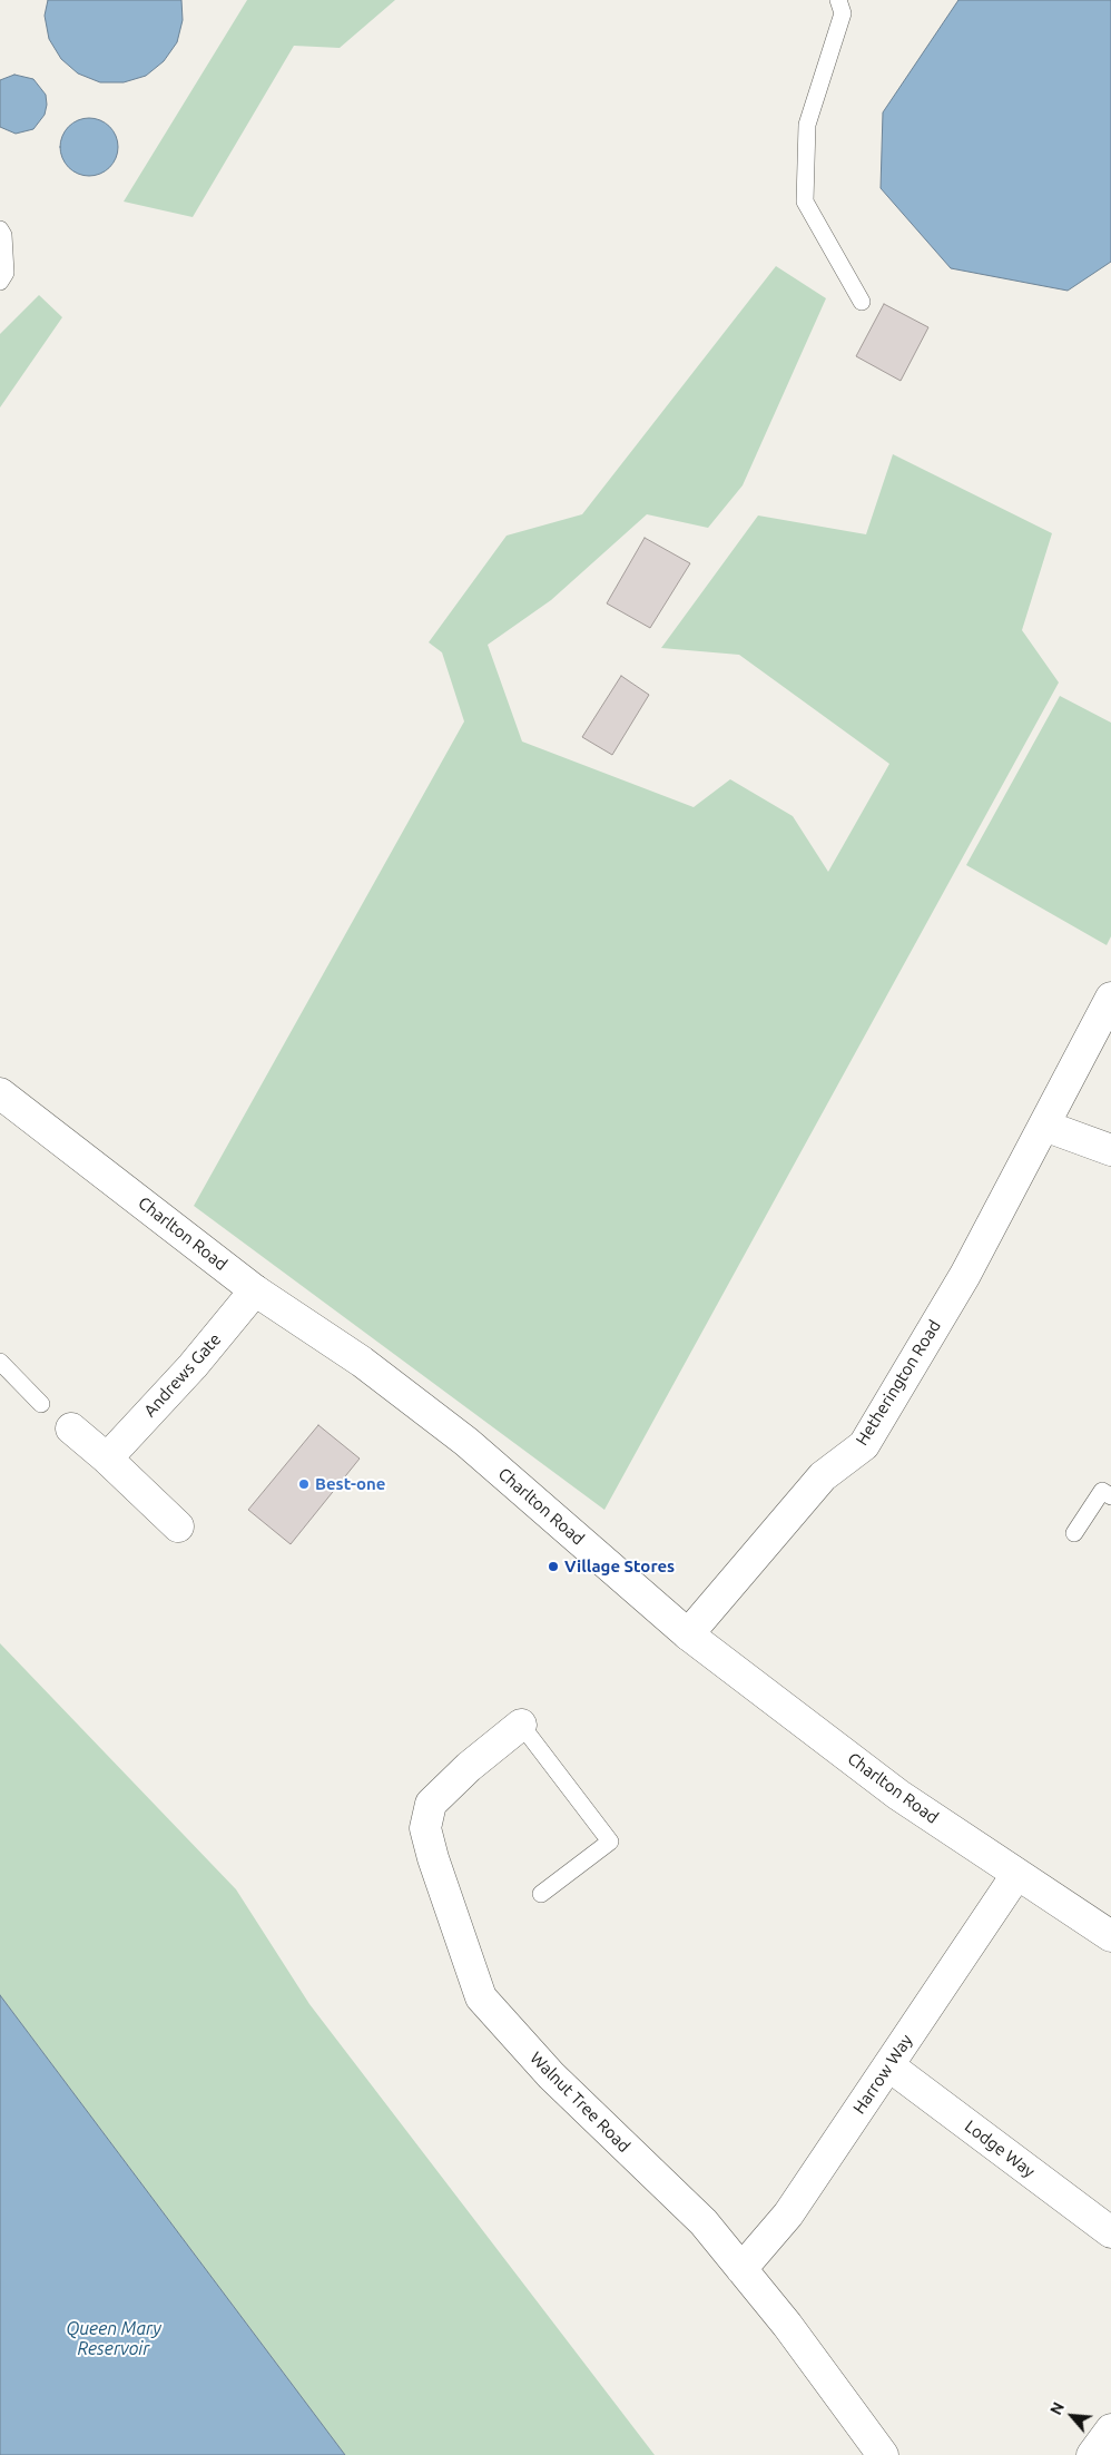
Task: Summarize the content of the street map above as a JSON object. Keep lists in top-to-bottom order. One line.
{"streets":{"street":["Charlton Road","Andrews Gate","Hetherington Road","Harrow Way","Walnut Tree Road","Lodge Way"]},"crossings":[["Charlton Road","Andrews Gate"],["Charlton Road","Hetherington Road"],["Charlton Road","Harrow Way"],["Harrow Way","Walnut Tree Road"],["Harrow Way","Lodge Way"]],"water":["Queen Mary Reservoir"],"places":["Best-one","Village Stores"],"north":"top left"}
